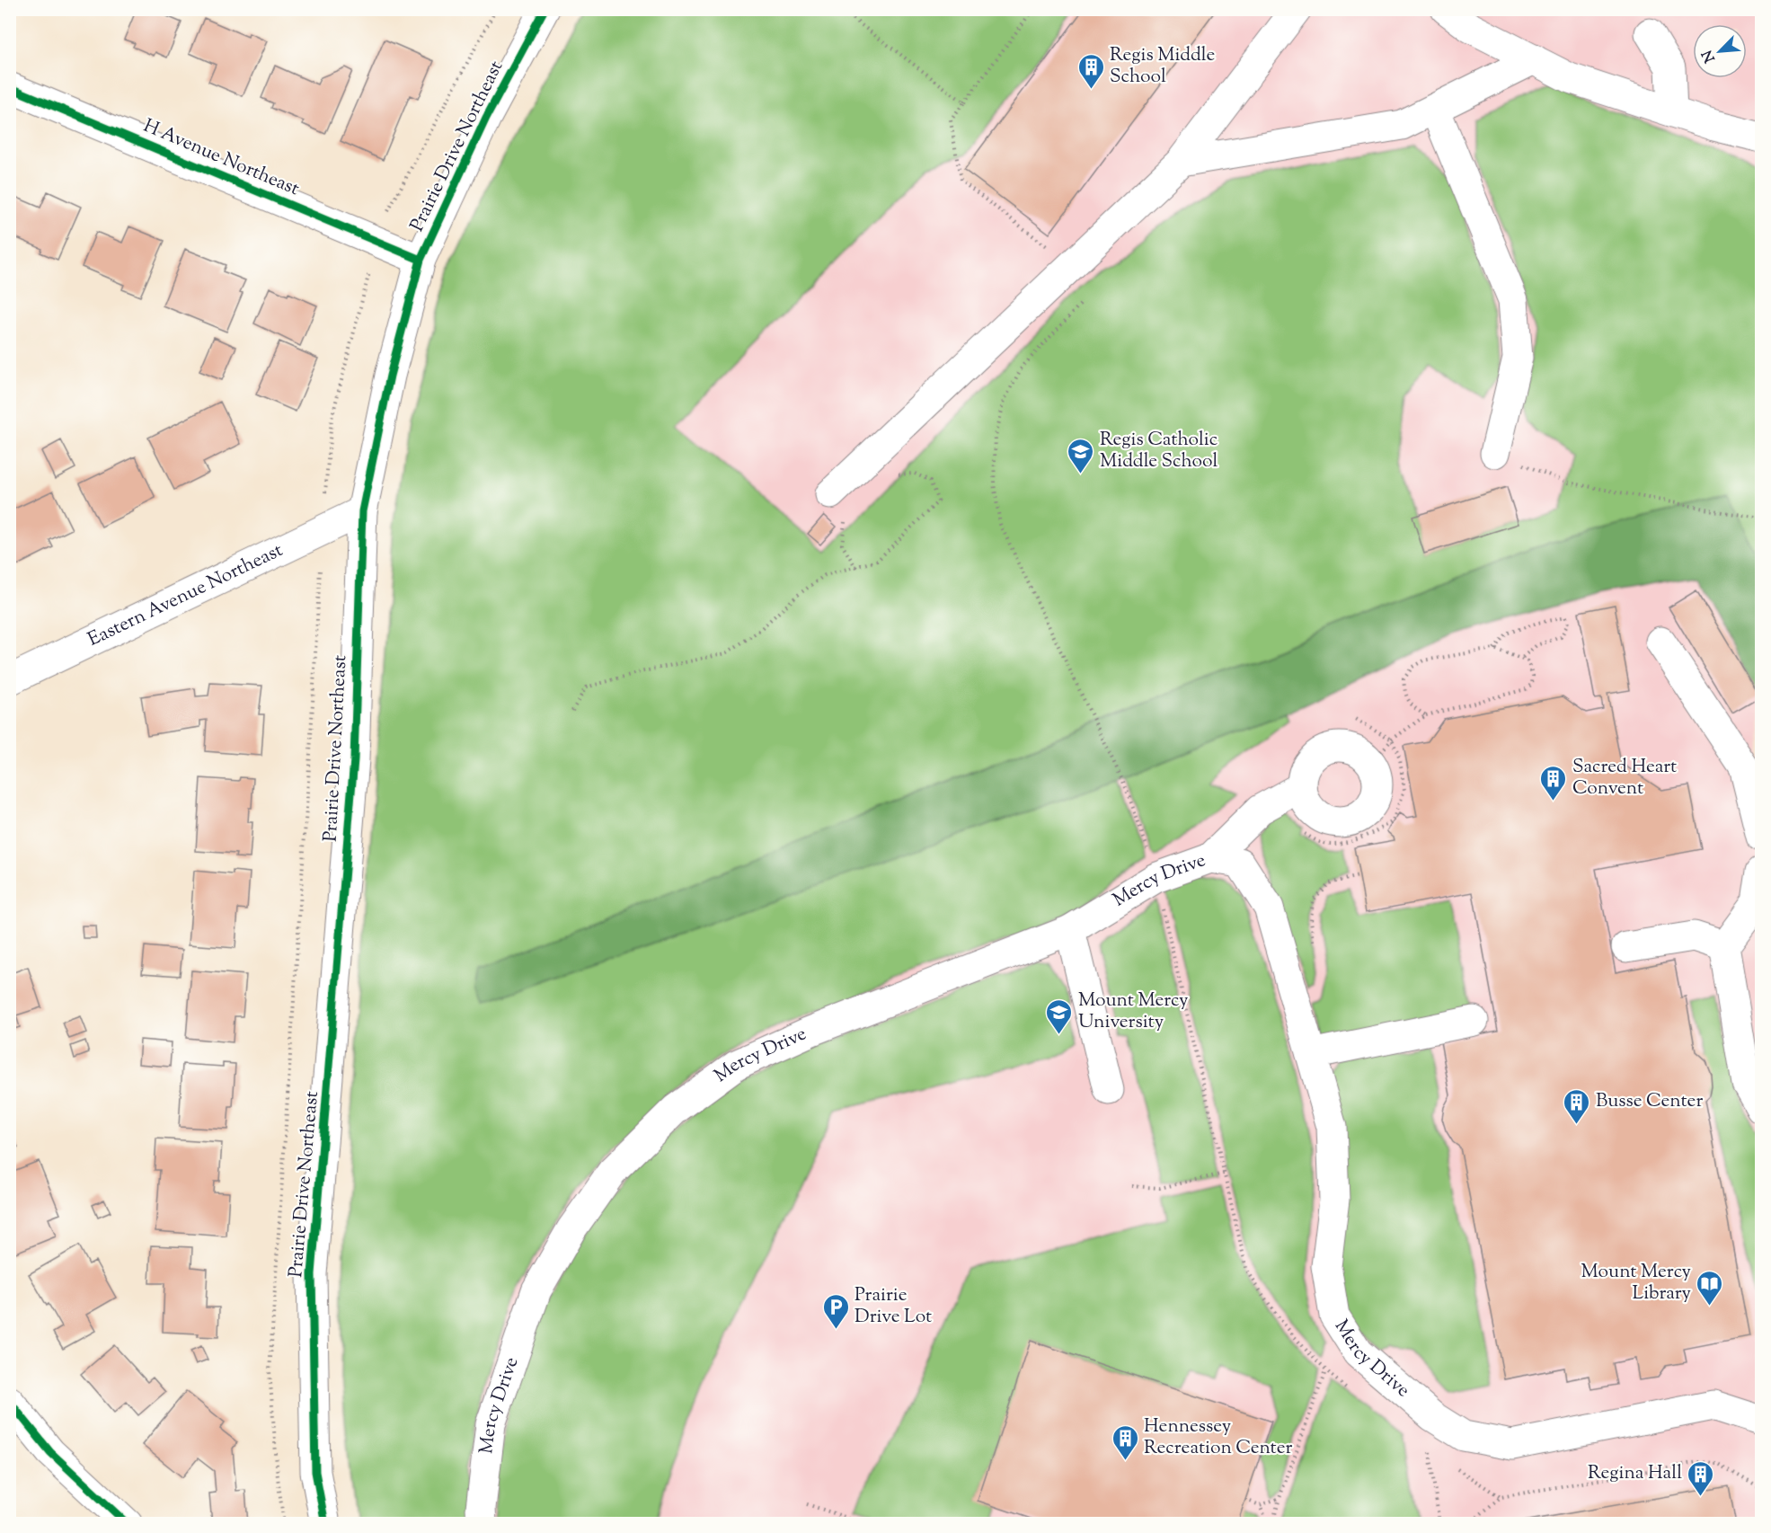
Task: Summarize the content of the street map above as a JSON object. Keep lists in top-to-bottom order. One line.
{"streets":{"street":["Prairie Drive Northeast","H Avenue Northeast","Eastern Avenue Northeast","Mercy Drive"]},"crossings":[["Prairie Drive Northeast","H Avenue Northeast"],["Prairie Drive Northeast","Eastern Avenue Northeast"]],"places":{"building":["Regis Middle School","Sacred Heart Convent","Busse Center","Hennessey Recreation Center","Regina Hall"],"school or university":["Regis Catholic Middle School","Mount Mercy University"],"library":["Mount Mercy Library"],"parking":["Prairie Drive Lot"]},"north":"bottom left"}
